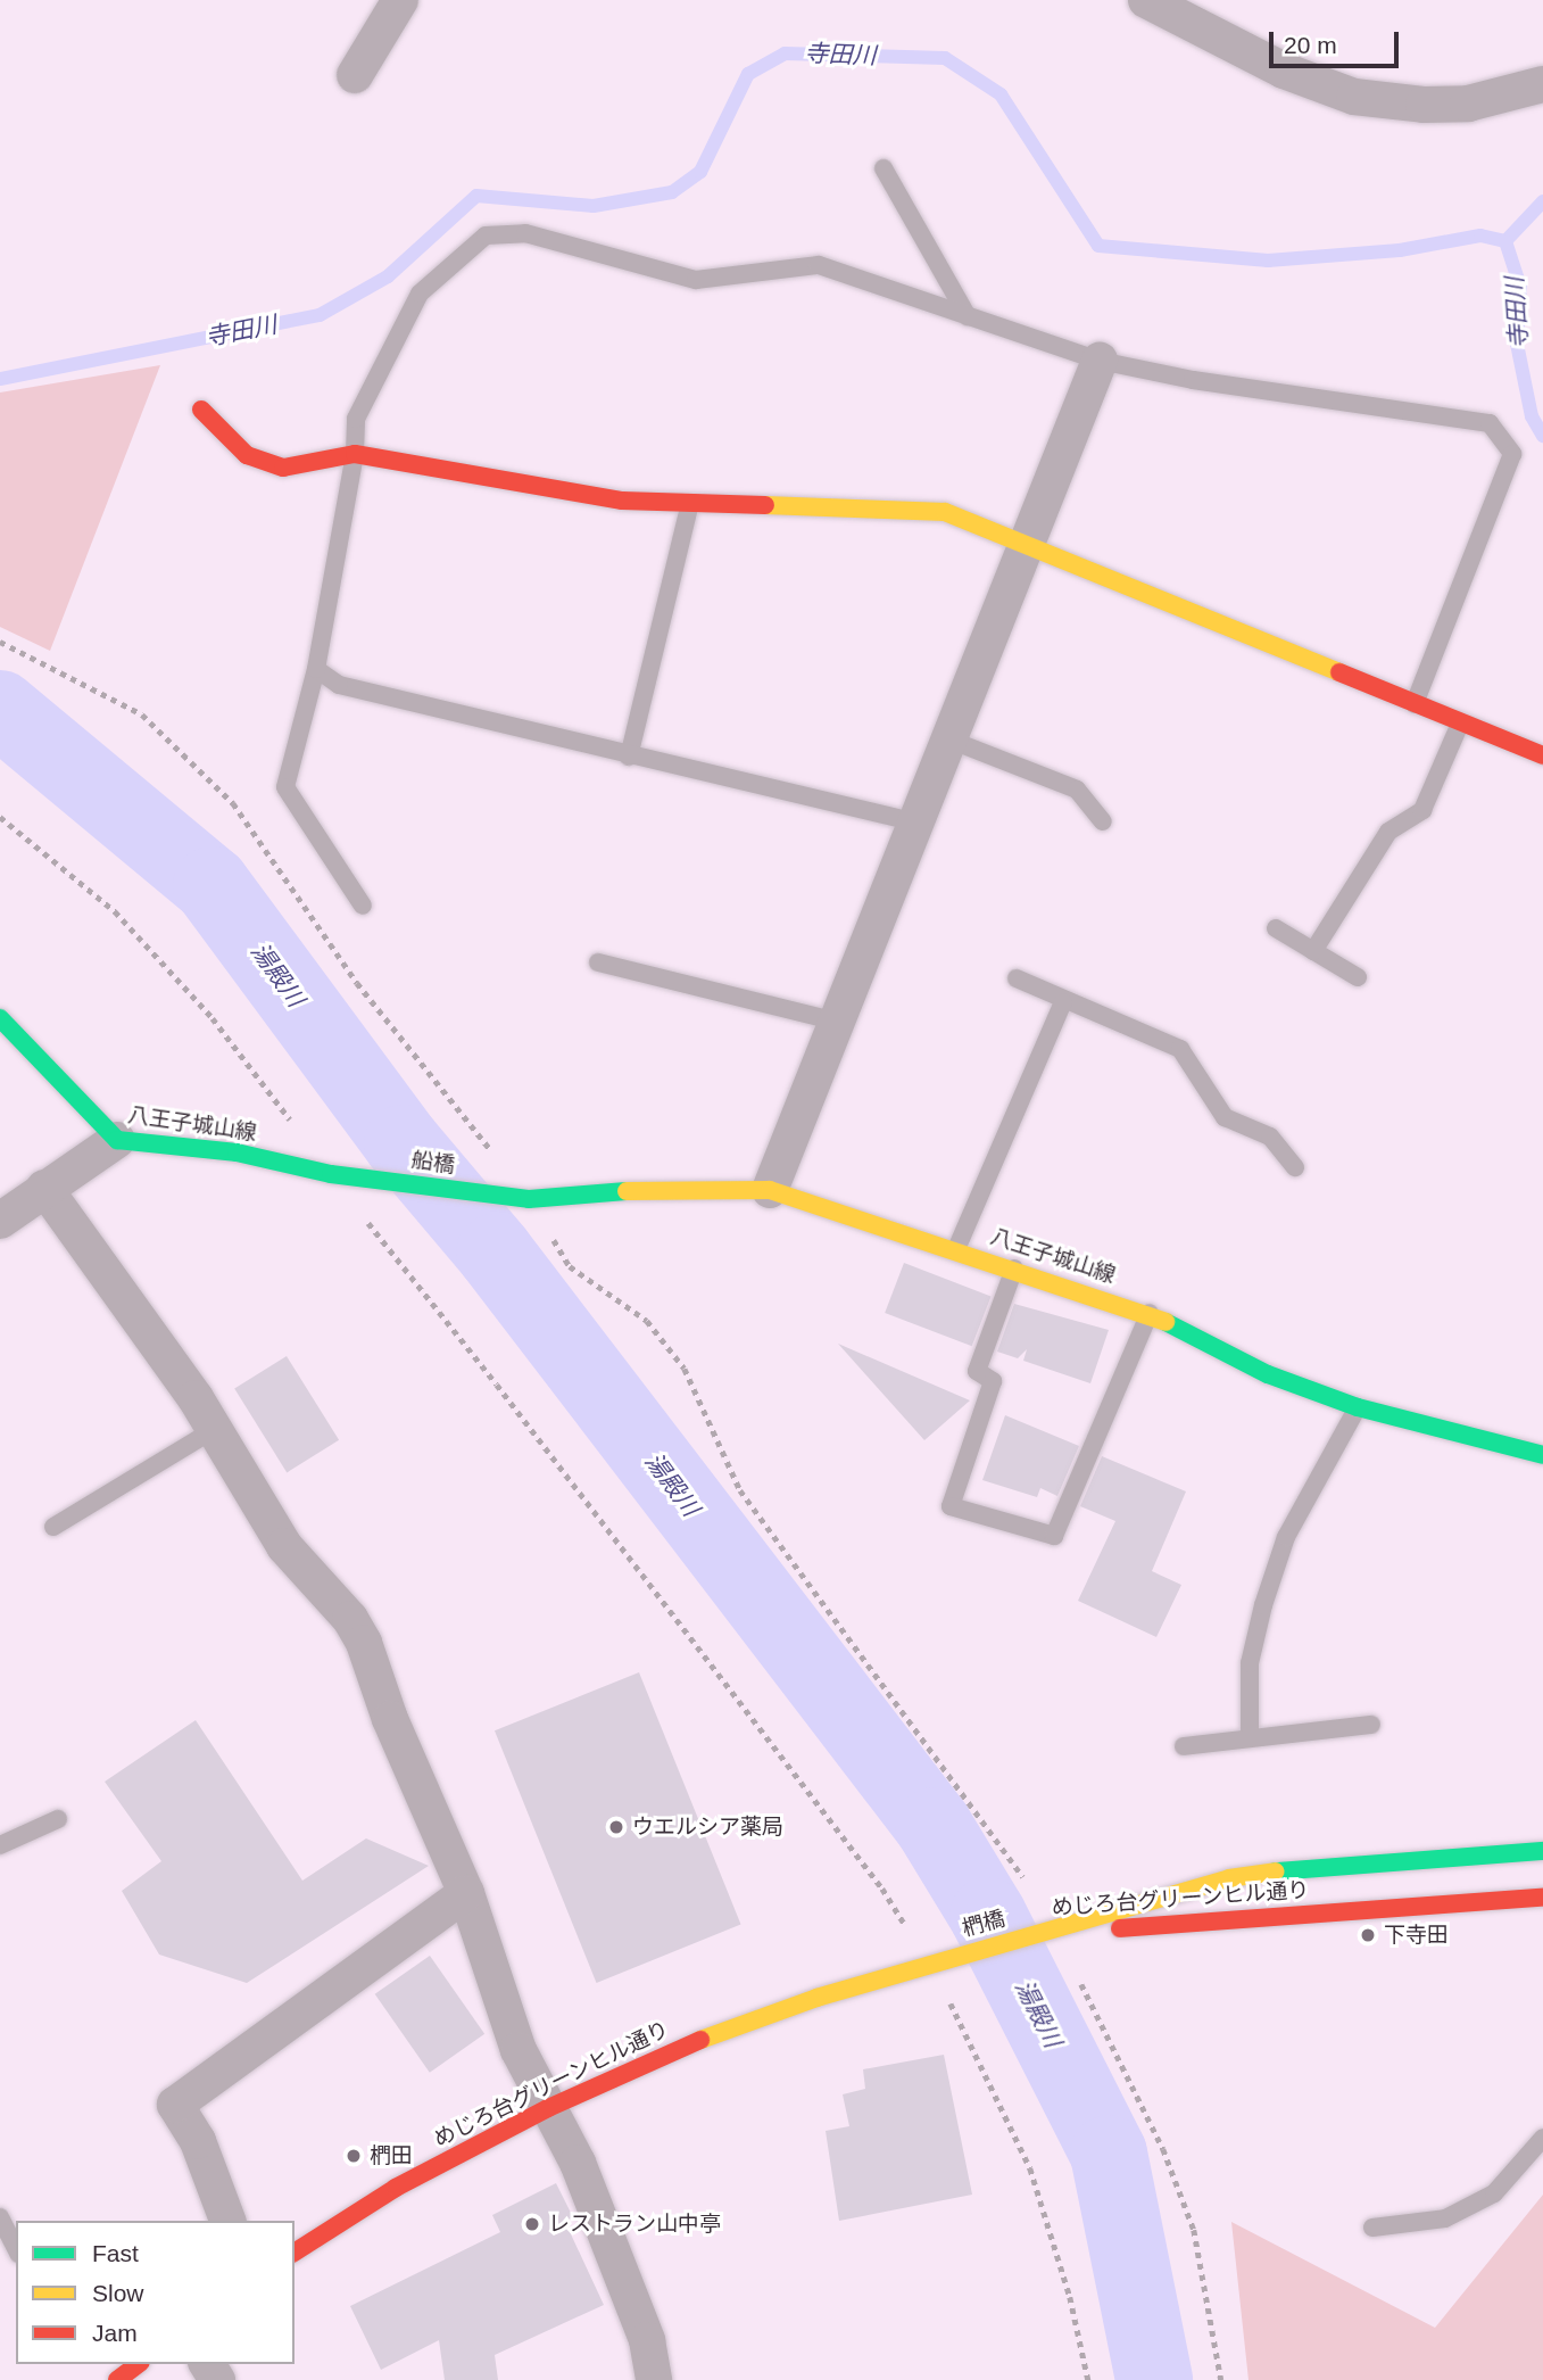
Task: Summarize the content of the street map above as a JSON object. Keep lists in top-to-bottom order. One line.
{"streets":{"street":["八王子城山線","船橋","めじろ台グリーンヒル通り","椚橋"]},"crossings":[["八王子城山線","船橋"],["めじろ台グリーンヒル通り","椚橋"]],"water":["寺田川","湯殿川"],"places":["ウエルシア薬局","下寺田","椚田","レストラン山中亭"],"legend":["Fast","Slow","Jam"],"scale_bar":"20 m"}
